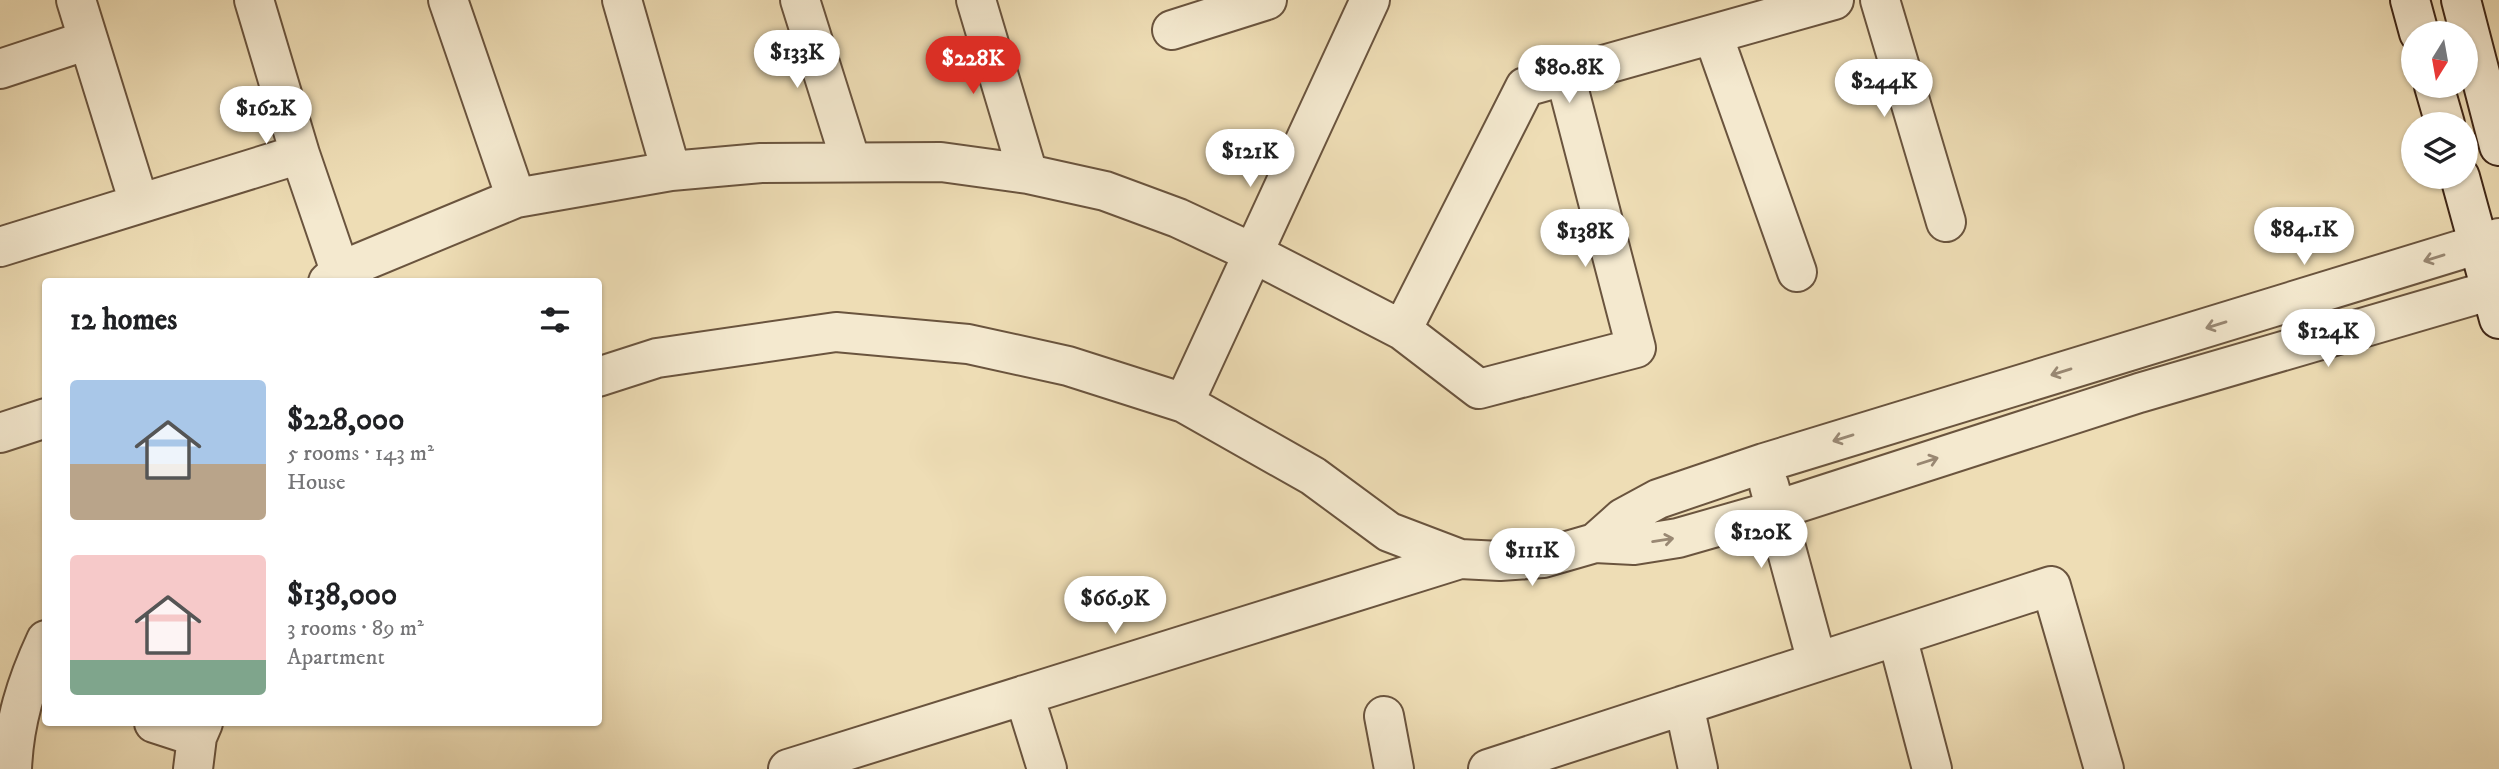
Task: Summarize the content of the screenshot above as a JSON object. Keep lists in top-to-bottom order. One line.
{"north":"bottom","page":{"price":["$133K","$228K","$80.8K","$244K","$162K","$121K","$84.1K","$138K","$124K","$120K","$111K","$66.9K"],"heading":"12 homes","list":[{"name":"$228,000","note":"5 rooms · 143 m² · House"},{"name":"$138,000","note":"3 rooms · 89 m² · Apartment"}]}}
